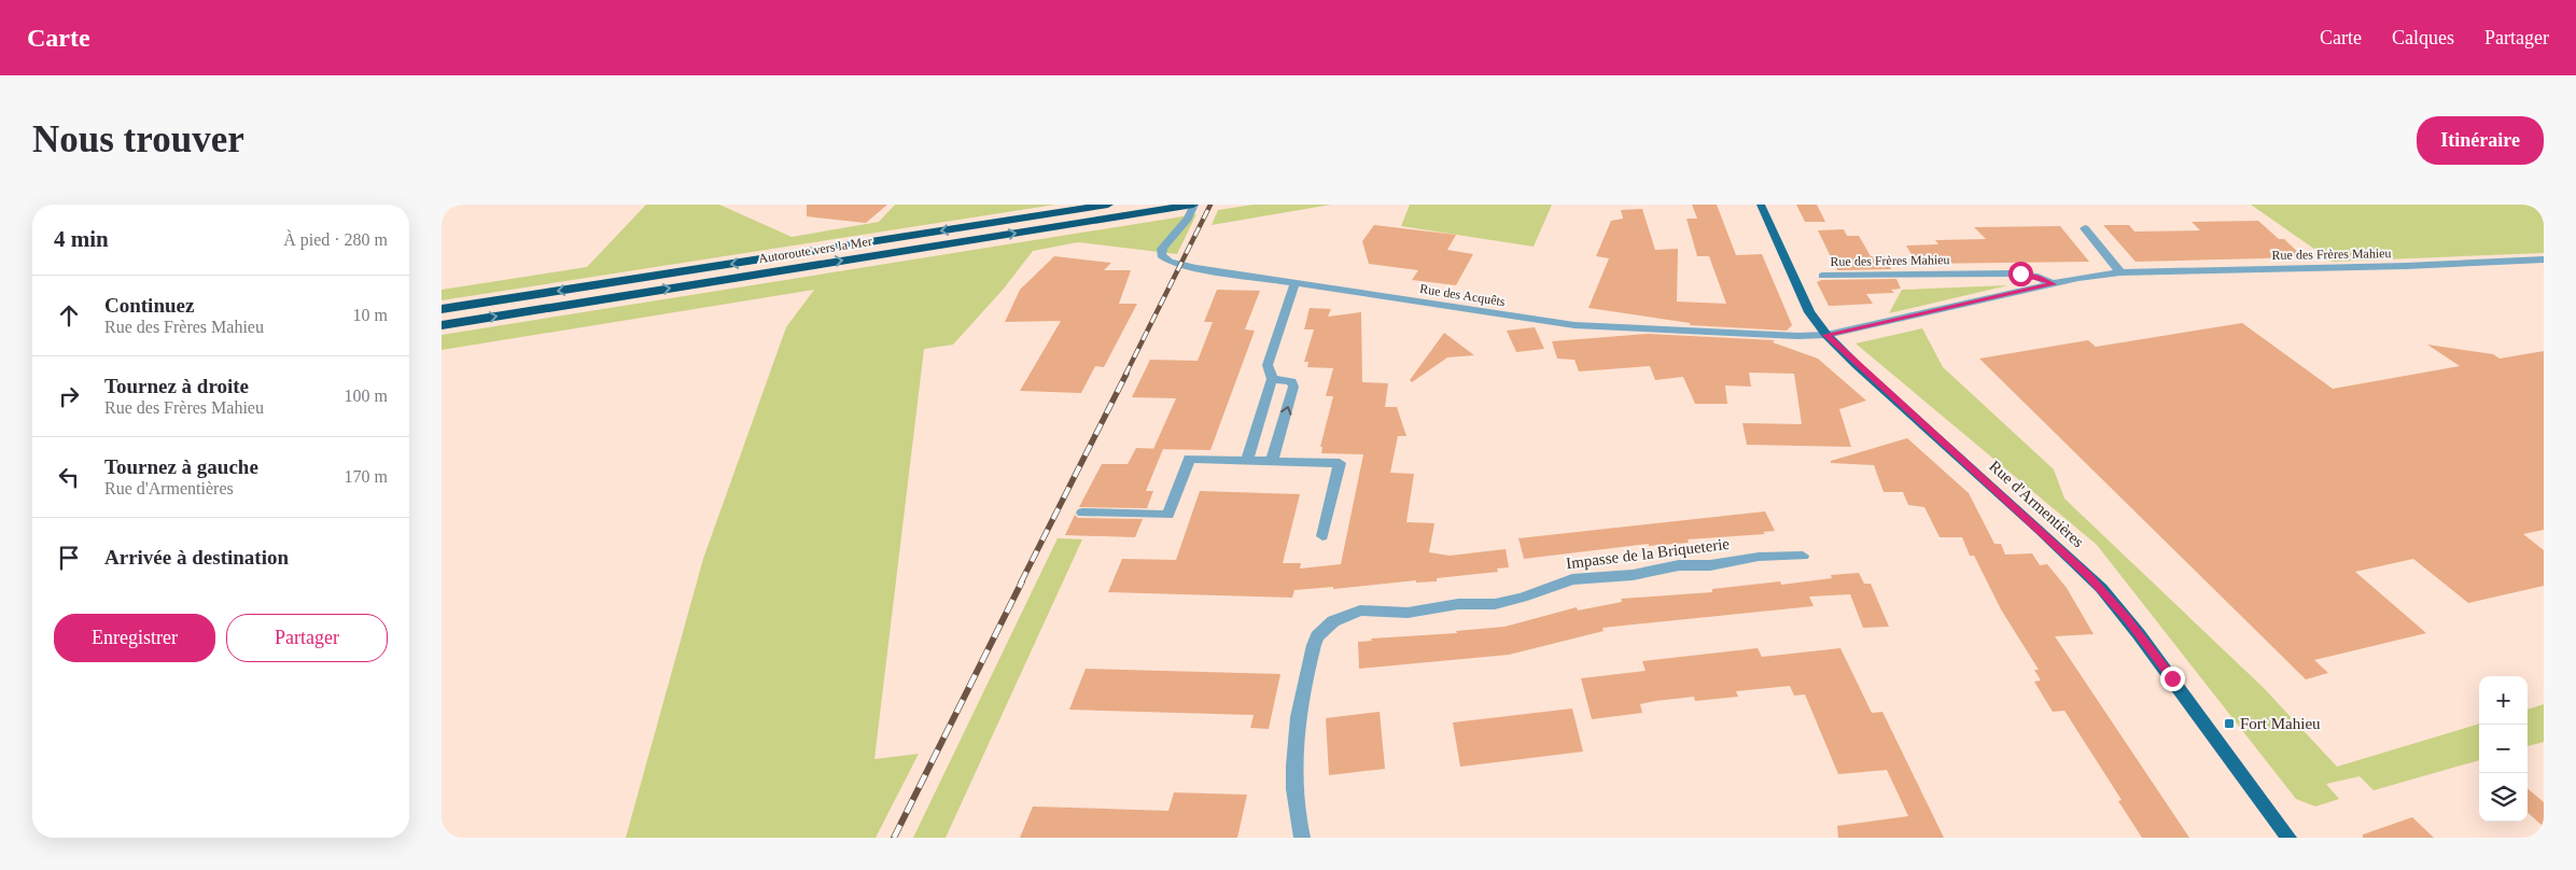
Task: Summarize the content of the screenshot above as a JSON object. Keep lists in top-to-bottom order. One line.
{"streets":{"highway":["Autoroute vers la Mer"],"main road":["Rue d'Armentières"],"street":["Rue des Frères Mahieu","Rue des Acquêts","Impasse de la Briqueterie"]},"crossings":[["Autoroute vers la Mer","Rue des Acquêts"],["Rue des Frères Mahieu","Rue des Acquêts"],["Rue des Frères Mahieu","Rue d'Armentières"],["Rue des Acquêts","Rue d'Armentières"]],"places":{"transit":["Fort Mahieu"]},"page":{"header":"Carte","nav":["Carte","Calques","Partager"],"buttons":["Itinéraire",["Enregistrer","Partager"]],"title":"Nous trouver","heading":["4 min","À pied · 280 m"],"list":[["Continuez","Rue des Frères Mahieu","10 m"],["Tournez à droite","Rue des Frères Mahieu","100 m"],["Tournez à gauche","Rue d'Armentières","170 m"],"Arrivée à destination"],"map_buttons":["+","−"]}}
